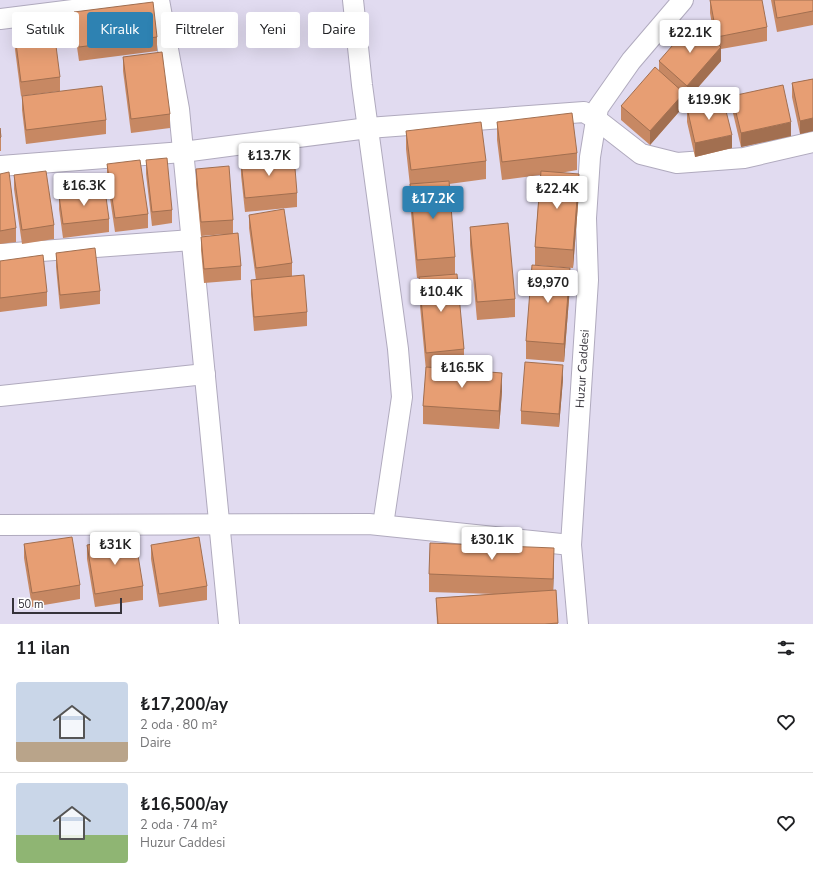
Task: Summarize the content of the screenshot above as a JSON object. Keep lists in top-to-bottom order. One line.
{"streets":{"street":["Huzur Caddesi"]},"scale_bar":"50 m","page":{"chip":["Satılık","Kiralık","Filtreler","Yeni","Daire"],"price":["₺22.1K","₺19.9K","₺13.7K","₺16.3K","₺22.4K","₺17.2K","₺9,970","₺10.4K","₺16.5K","₺30.1K","₺31K"],"scale":"50 m","heading":"11 ilan","list":[{"name":"₺17,200/ay","note":"2 oda · 80 m² · Daire"},{"name":"₺16,500/ay","note":"2 oda · 74 m² · Huzur Caddesi"}]}}
